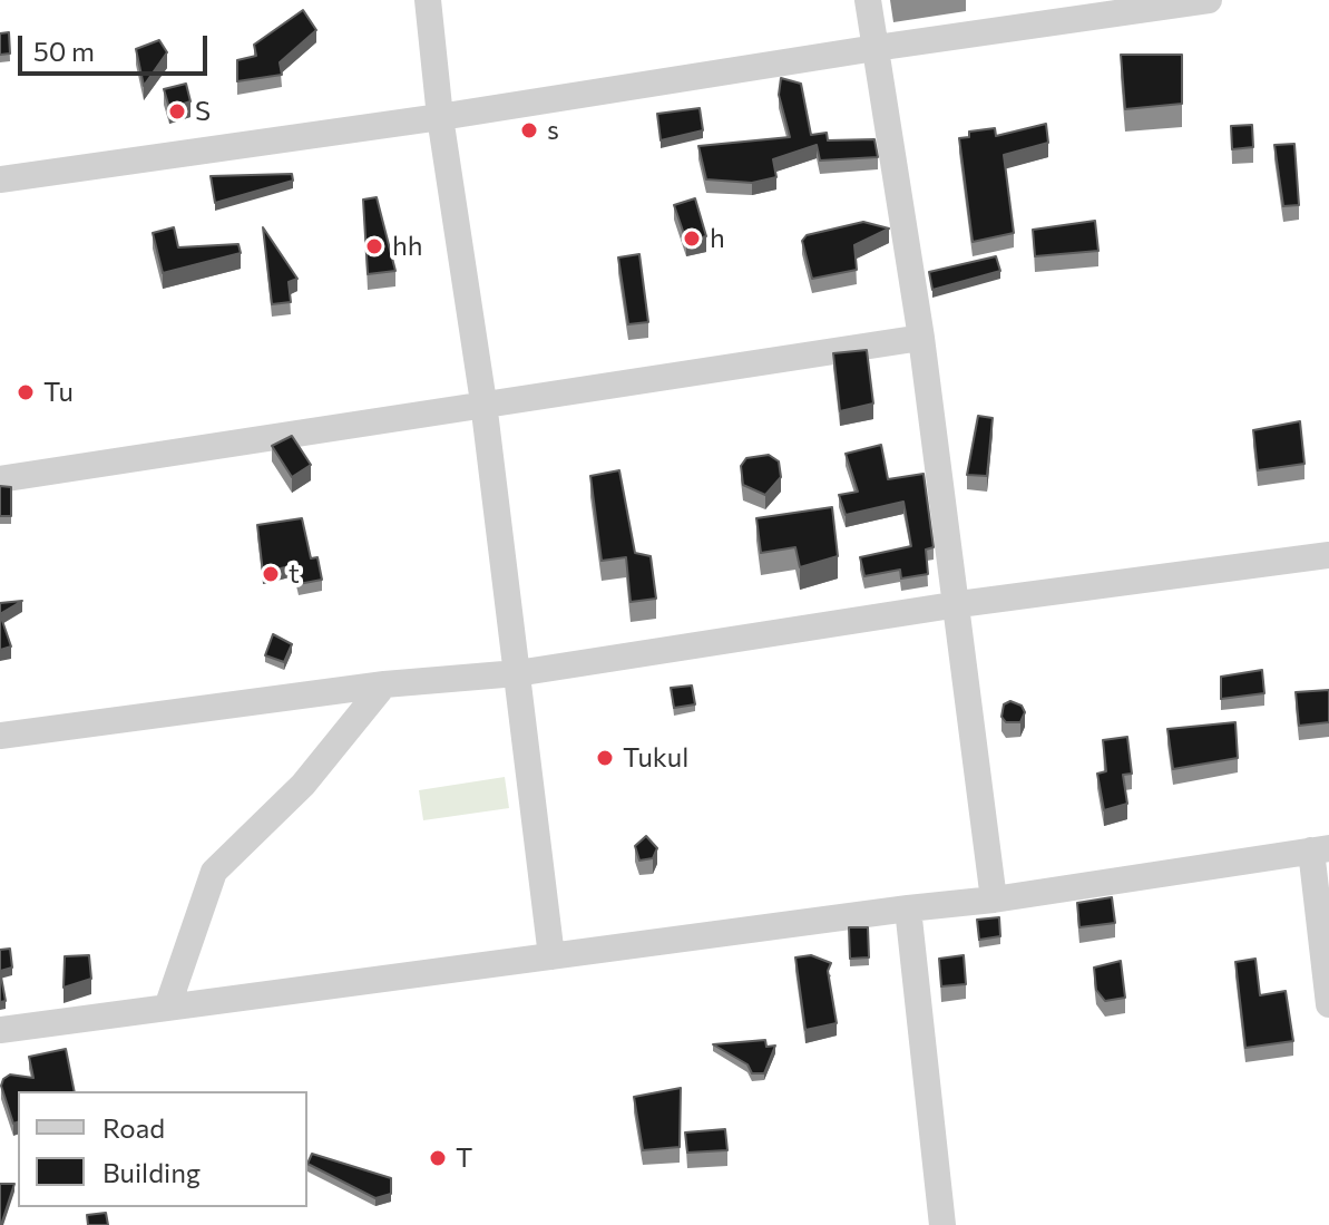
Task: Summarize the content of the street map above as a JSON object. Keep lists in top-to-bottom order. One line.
{"places":["S","s","h","hh","Tu","t","Tukul","T"],"legend":["Road","Building"],"scale_bar":"50 m"}
